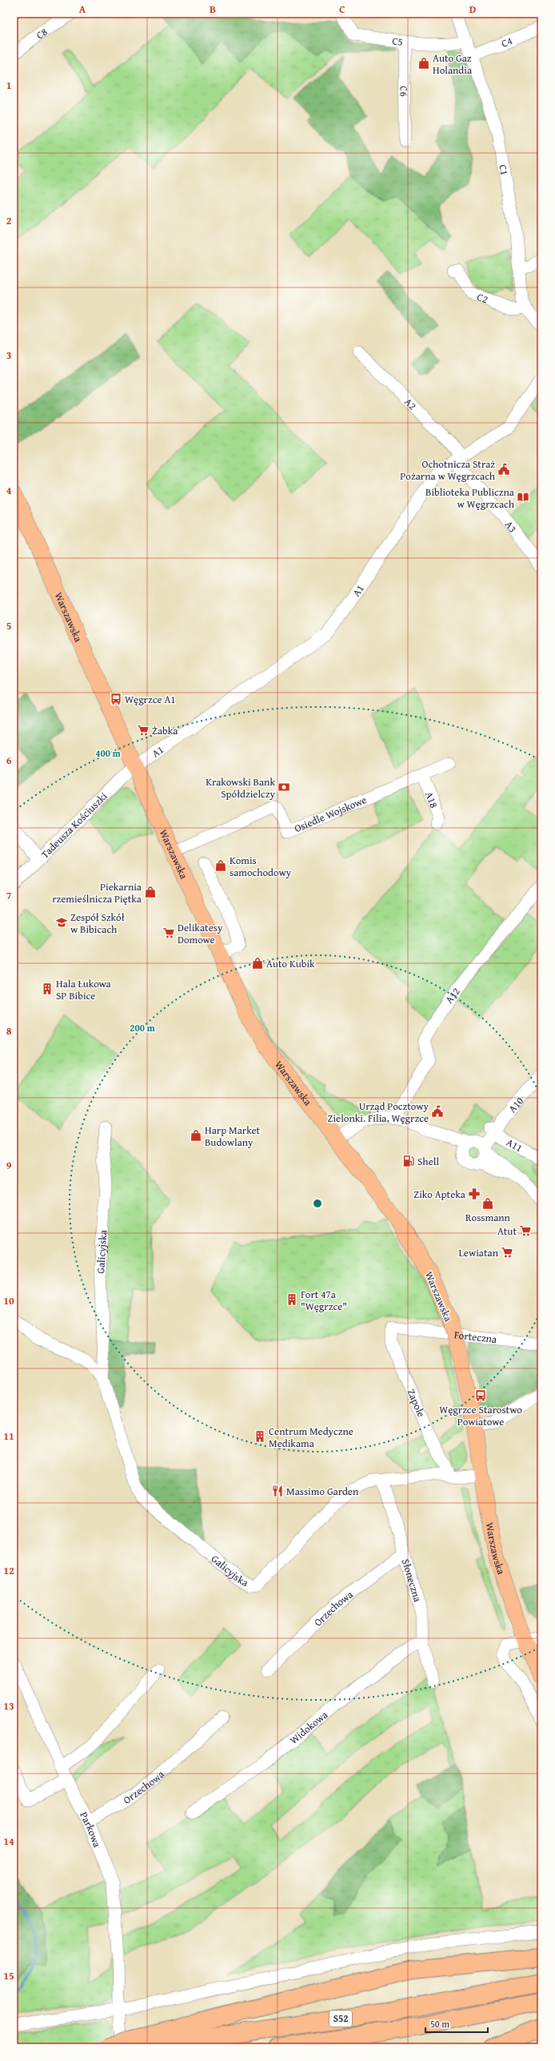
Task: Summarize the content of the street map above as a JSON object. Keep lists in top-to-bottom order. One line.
{"streets":{"highway":["S52"],"main road":["Warszawska"],"street":["C8","C5","C4","C6","C1","C2","A2","A3","A1","A18","Osiedle Wojskowe","Tadeusza Kościuszki","A12","A10","A11","Galicyjska","Forteczna","Zapole","Słoneczna","Orzechowa","Widokowa","Parkowa"]},"crossings":[["C5","C6"],["C5","C1"],["C4","C1"],["C1","C2"],["A2","A3"],["A2","A1"],["A3","A1"],["A1","Warszawska"],["A1","Tadeusza Kościuszki"],["Warszawska","Osiedle Wojskowe"],["Warszawska","Tadeusza Kościuszki"],["Warszawska","Galicyjska"],["A18","Osiedle Wojskowe"],["A10","A11"],["Galicyjska","Zapole"],["Galicyjska","Słoneczna"],["Forteczna","Zapole"],["Słoneczna","Orzechowa"],["Słoneczna","Widokowa"],["Orzechowa","Parkowa"],["Parkowa","S52"]],"places":{"shop":["Auto Gaz Holandia","Komis samochodowy","Piekarnia rzemieślnicza Piętka","Auto Kubik","Harp Market Budowlany","Rossmann"],"public building":["Ochotnicza Straż Pożarna w Węgrzcach","Urząd Pocztowy Zielonki. Filia, Węgrzce"],"library":["Biblioteka Publiczna w Węgrzcach"],"bus stop":["Węgrzce A1","Węgrzce Starostwo Powiatowe"],"supermarket":["Żabka","Delikatesy Domowe","Atut","Lewiatan"],"bank":["Krakowski Bank Spółdzielczy"],"school or university":["Zespół Szkół w Bibicach"],"building":["Hala Łukowa SP Bibice","Fort 47a \"Węgrzce\"","Centrum Medyczne Medikama"],"fuel station":["Shell"],"pharmacy":["Ziko Apteka"],"restaurant":["Massimo Garden"]},"scale_bar":"50 m","grid":{"columns":["A","B","C","D"],"rows":["1","2","3","4","5","6","7","8","9","10","11","12","13","14","15"]},"rings":["400 m","200 m"]}
